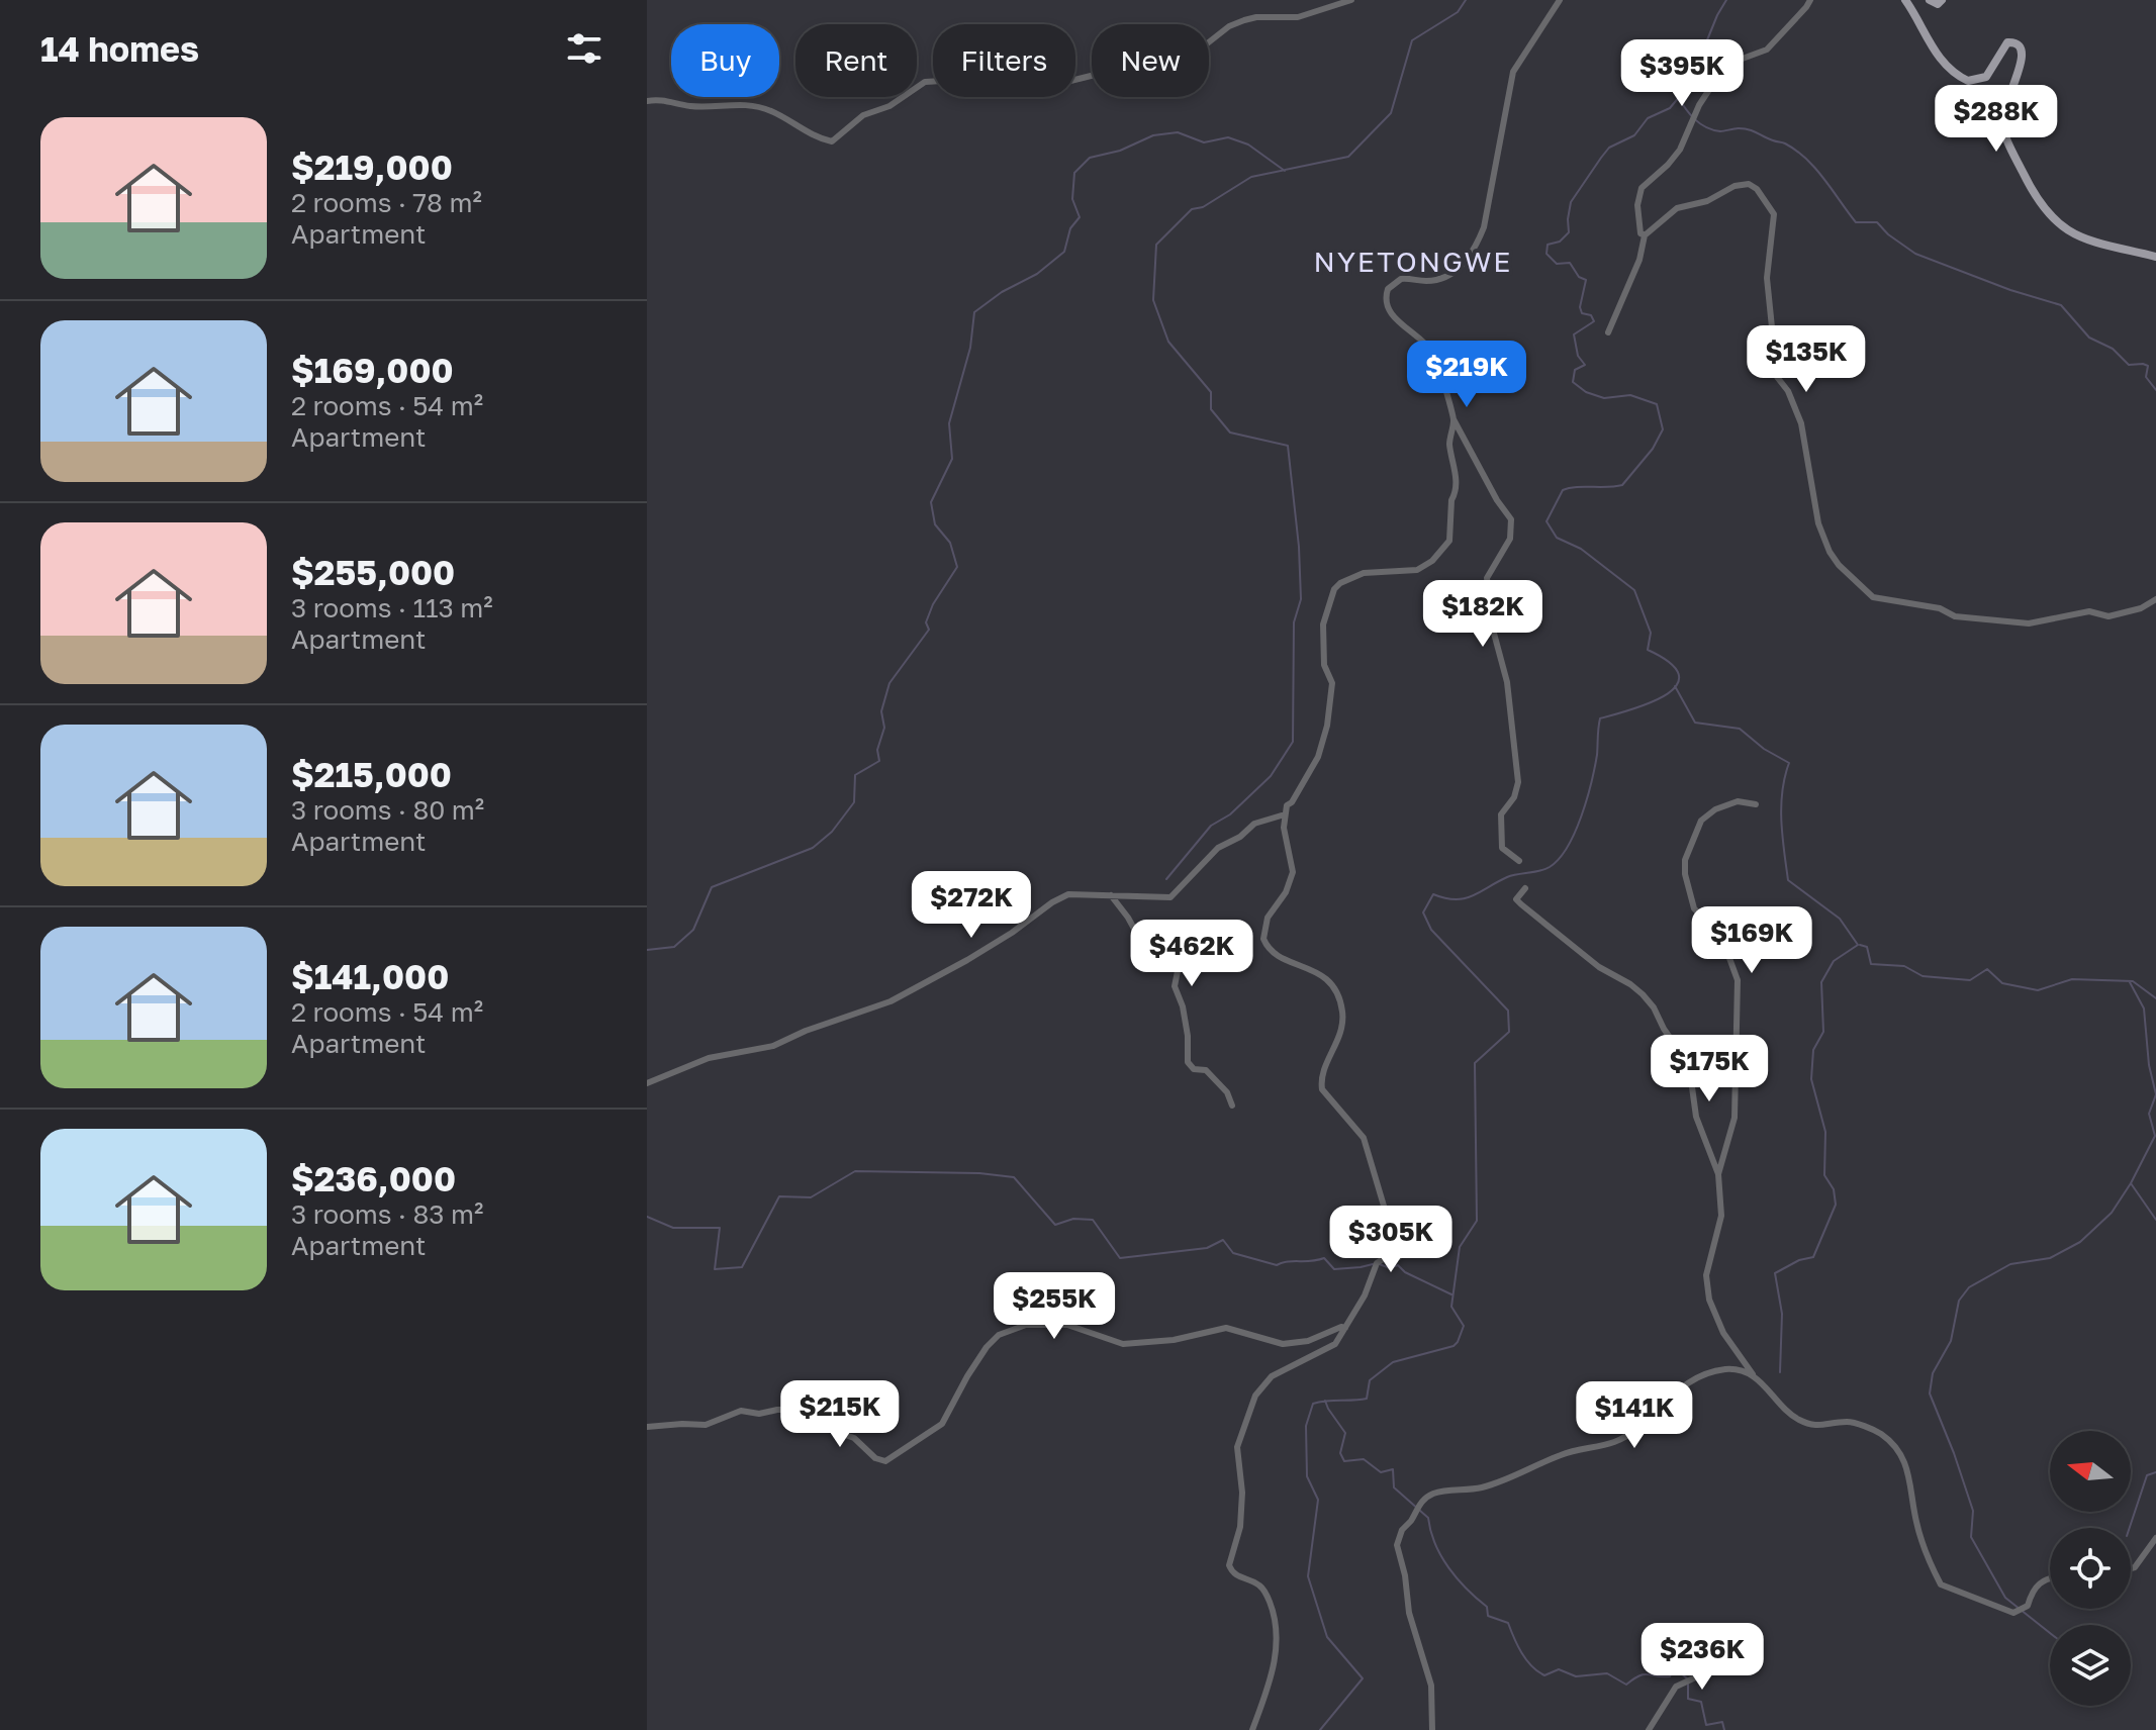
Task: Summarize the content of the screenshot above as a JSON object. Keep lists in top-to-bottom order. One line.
{"districts":["NYETONGWE"],"north":"left","page":{"heading":"14 homes","chip":["Buy","Rent","Filters","New"],"price":["$395K","$288K","$135K","$219K","$182K","$272K","$169K","$462K","$175K","$305K","$255K","$215K","$141K","$236K"],"list":[{"name":"$219,000","note":"2 rooms · 78 m² · Apartment"},{"name":"$169,000","note":"2 rooms · 54 m² · Apartment"},{"name":"$255,000","note":"3 rooms · 113 m² · Apartment"},{"name":"$215,000","note":"3 rooms · 80 m² · Apartment"},{"name":"$141,000","note":"2 rooms · 54 m² · Apartment"},{"name":"$236,000","note":"3 rooms · 83 m² · Apartment"}]}}
